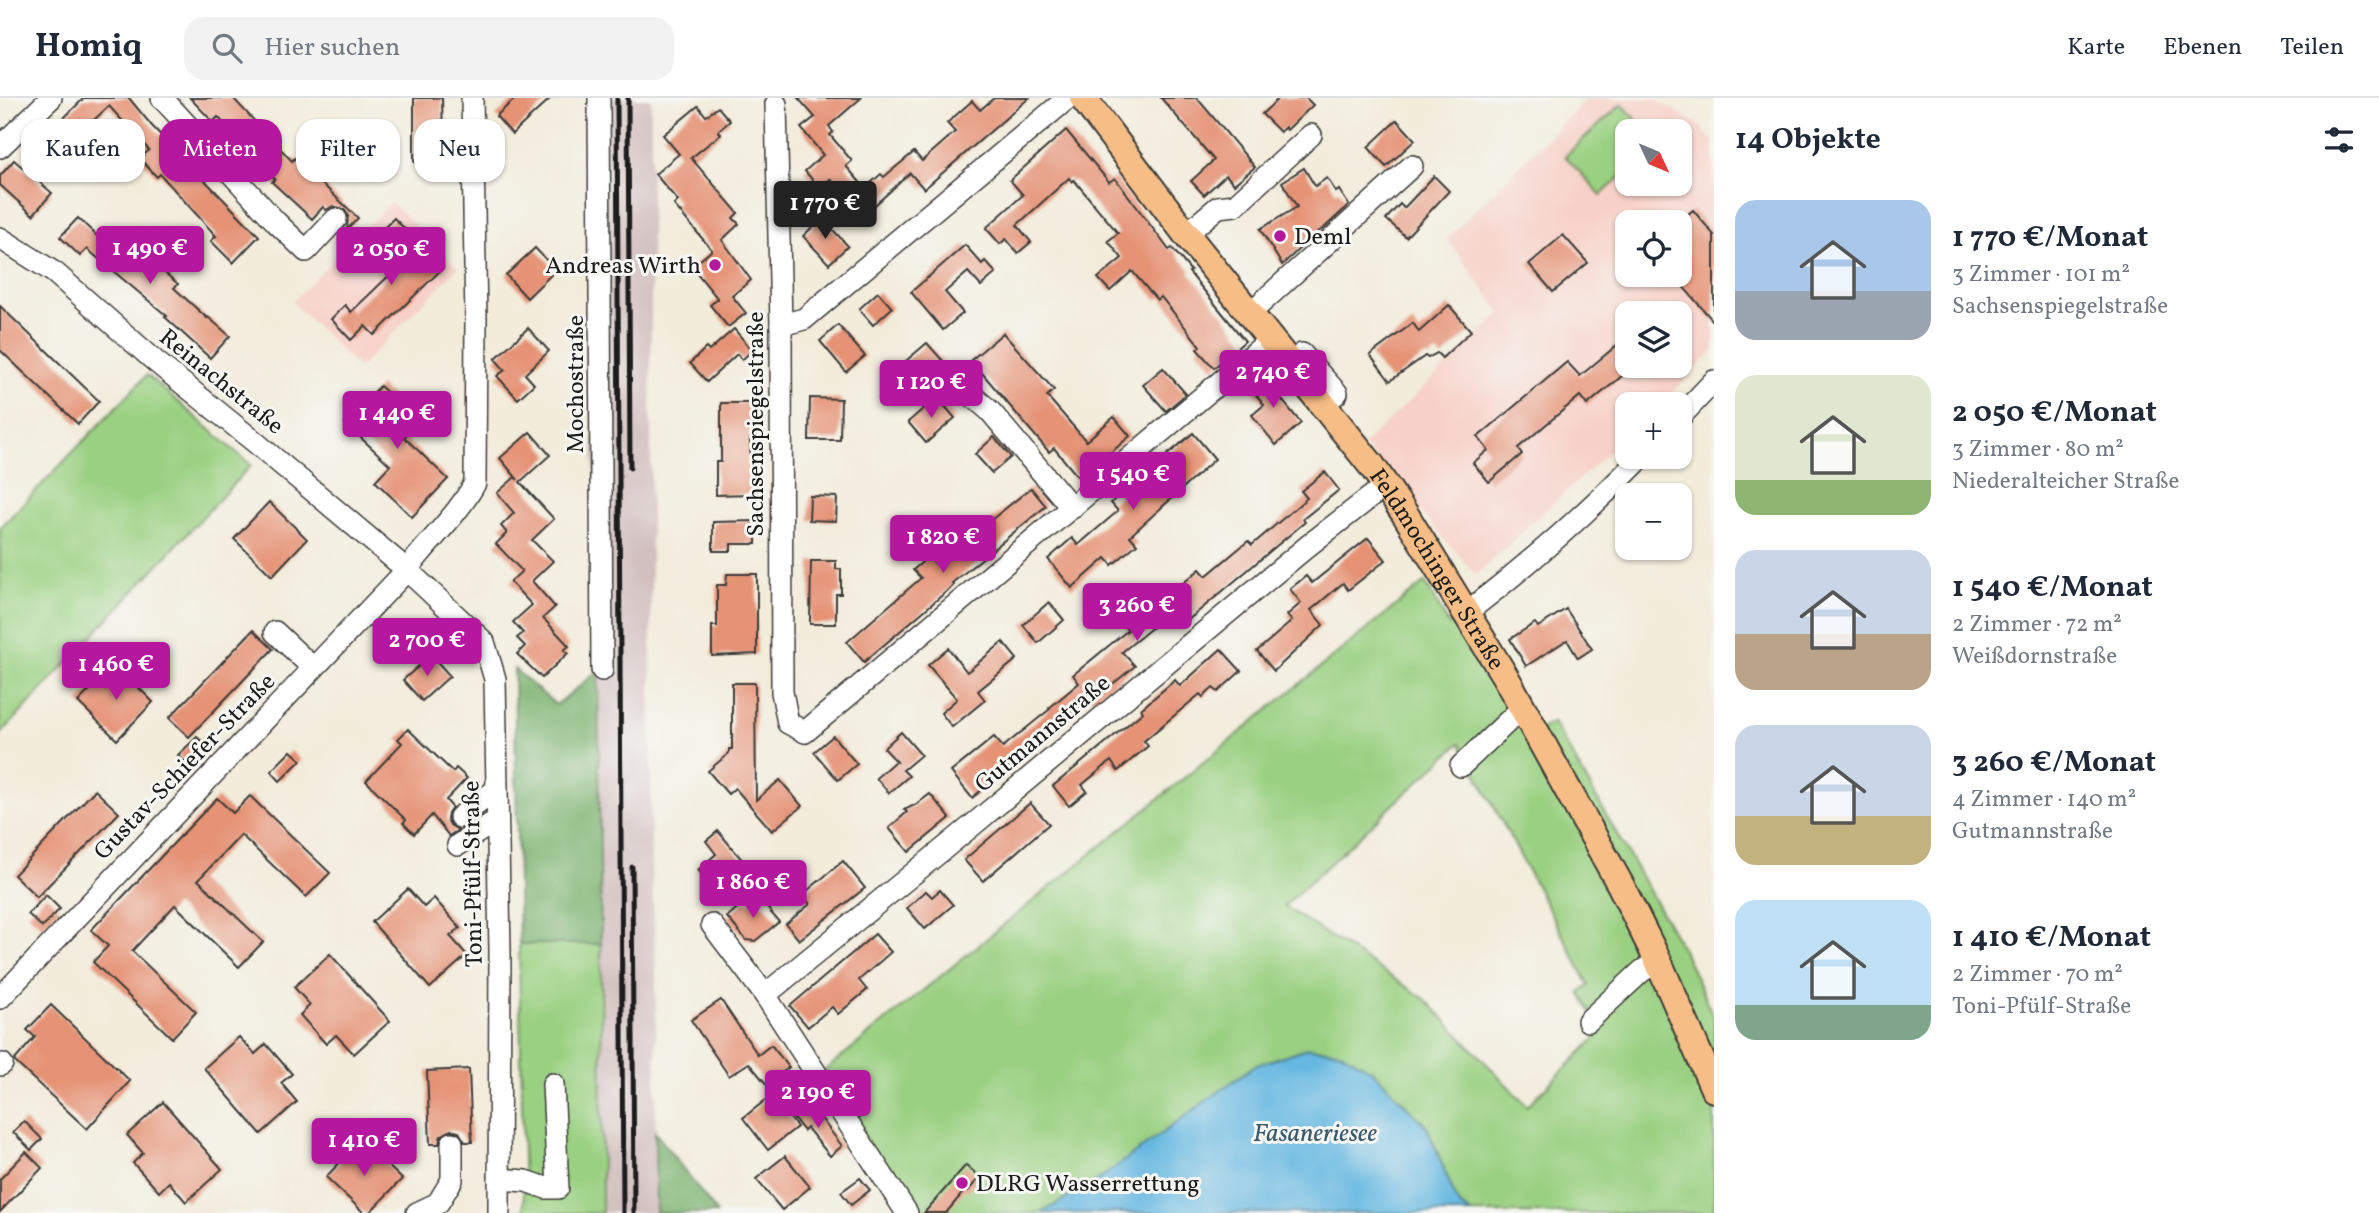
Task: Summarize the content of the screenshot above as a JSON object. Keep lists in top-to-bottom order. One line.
{"streets":{"main road":["Feldmochinger Straße"],"street":["Reinachstraße","Mochostraße","Sachsenspiegelstraße","Gutmannstraße","Gustav-Schiefer-Straße","Toni-Pfülf-Straße"]},"crossings":[["Reinachstraße","Gustav-Schiefer-Straße"],["Reinachstraße","Toni-Pfülf-Straße"],["Feldmochinger Straße","Gutmannstraße"],["Gustav-Schiefer-Straße","Toni-Pfülf-Straße"]],"water":["Fasaneriesee"],"places":["Deml","Andreas Wirth","DLRG Wasserrettung"],"north":"bottom right","page":{"header":"Homiq","search":"Hier suchen","nav":["Karte","Ebenen","Teilen"],"heading":"14 Objekte","map_buttons":["+","−"],"chip":["Kaufen","Mieten","Filter","Neu"],"price":["1 770 €","1 490 €","2 050 €","2 740 €","1 120 €","1 440 €","1 540 €","1 820 €","3 260 €","2 700 €","1 460 €","1 860 €","2 190 €","1 410 €"],"list":[{"name":"1 770 €/Monat","note":"3 Zimmer · 101 m² · Sachsenspiegelstraße"},{"name":"2 050 €/Monat","note":"3 Zimmer · 80 m² · Niederalteicher Straße"},{"name":"1 540 €/Monat","note":"2 Zimmer · 72 m² · Weißdornstraße"},{"name":"3 260 €/Monat","note":"4 Zimmer · 140 m² · Gutmannstraße"},{"name":"1 410 €/Monat","note":"2 Zimmer · 70 m² · Toni-Pfülf-Straße"}]}}
